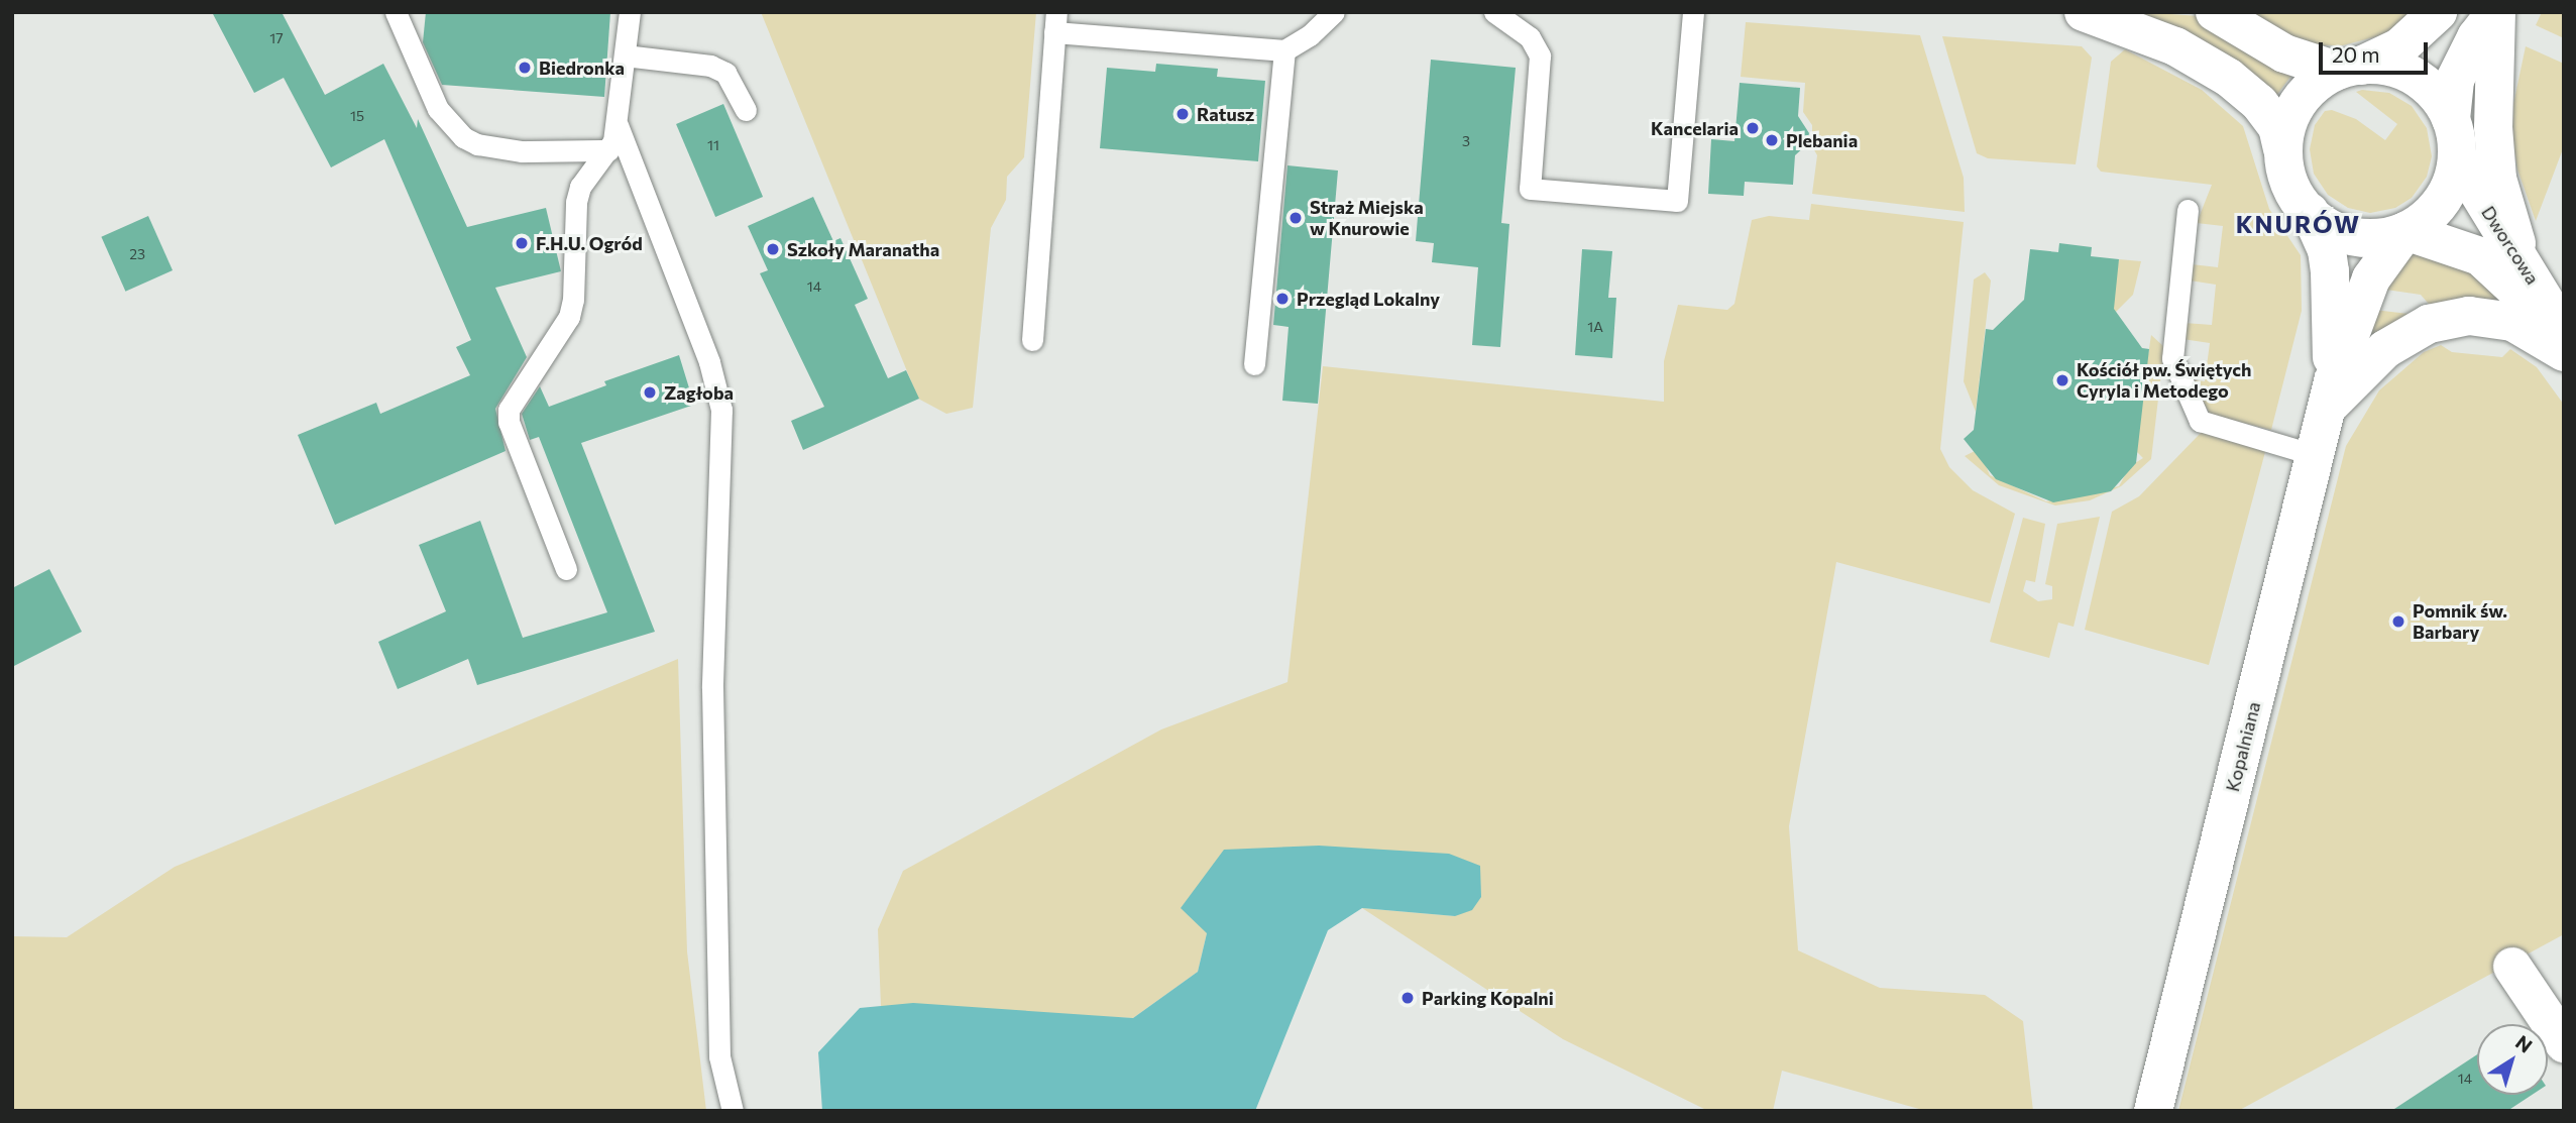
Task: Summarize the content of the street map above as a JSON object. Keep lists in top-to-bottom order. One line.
{"streets":{"street":["Dworcowa","Kopalniana"]},"crossings":[["Dworcowa","Kopalniana"]],"districts":["KNURÓW"],"places":["Biedronka","Ratusz","Kancelaria","Plebania","Straż Miejska w Knurowie","F.H.U. Ogród","Szkoły Maranatha","Przegląd Lokalny","Kościół pw. Świętych Cyryla i Metodego","Zagłoba","Pomnik św. Barbary","Parking Kopalni"],"house_numbers":["17","15","3","11","23","14","1A","14"],"scale_bar":"20 m","north":"top right"}
